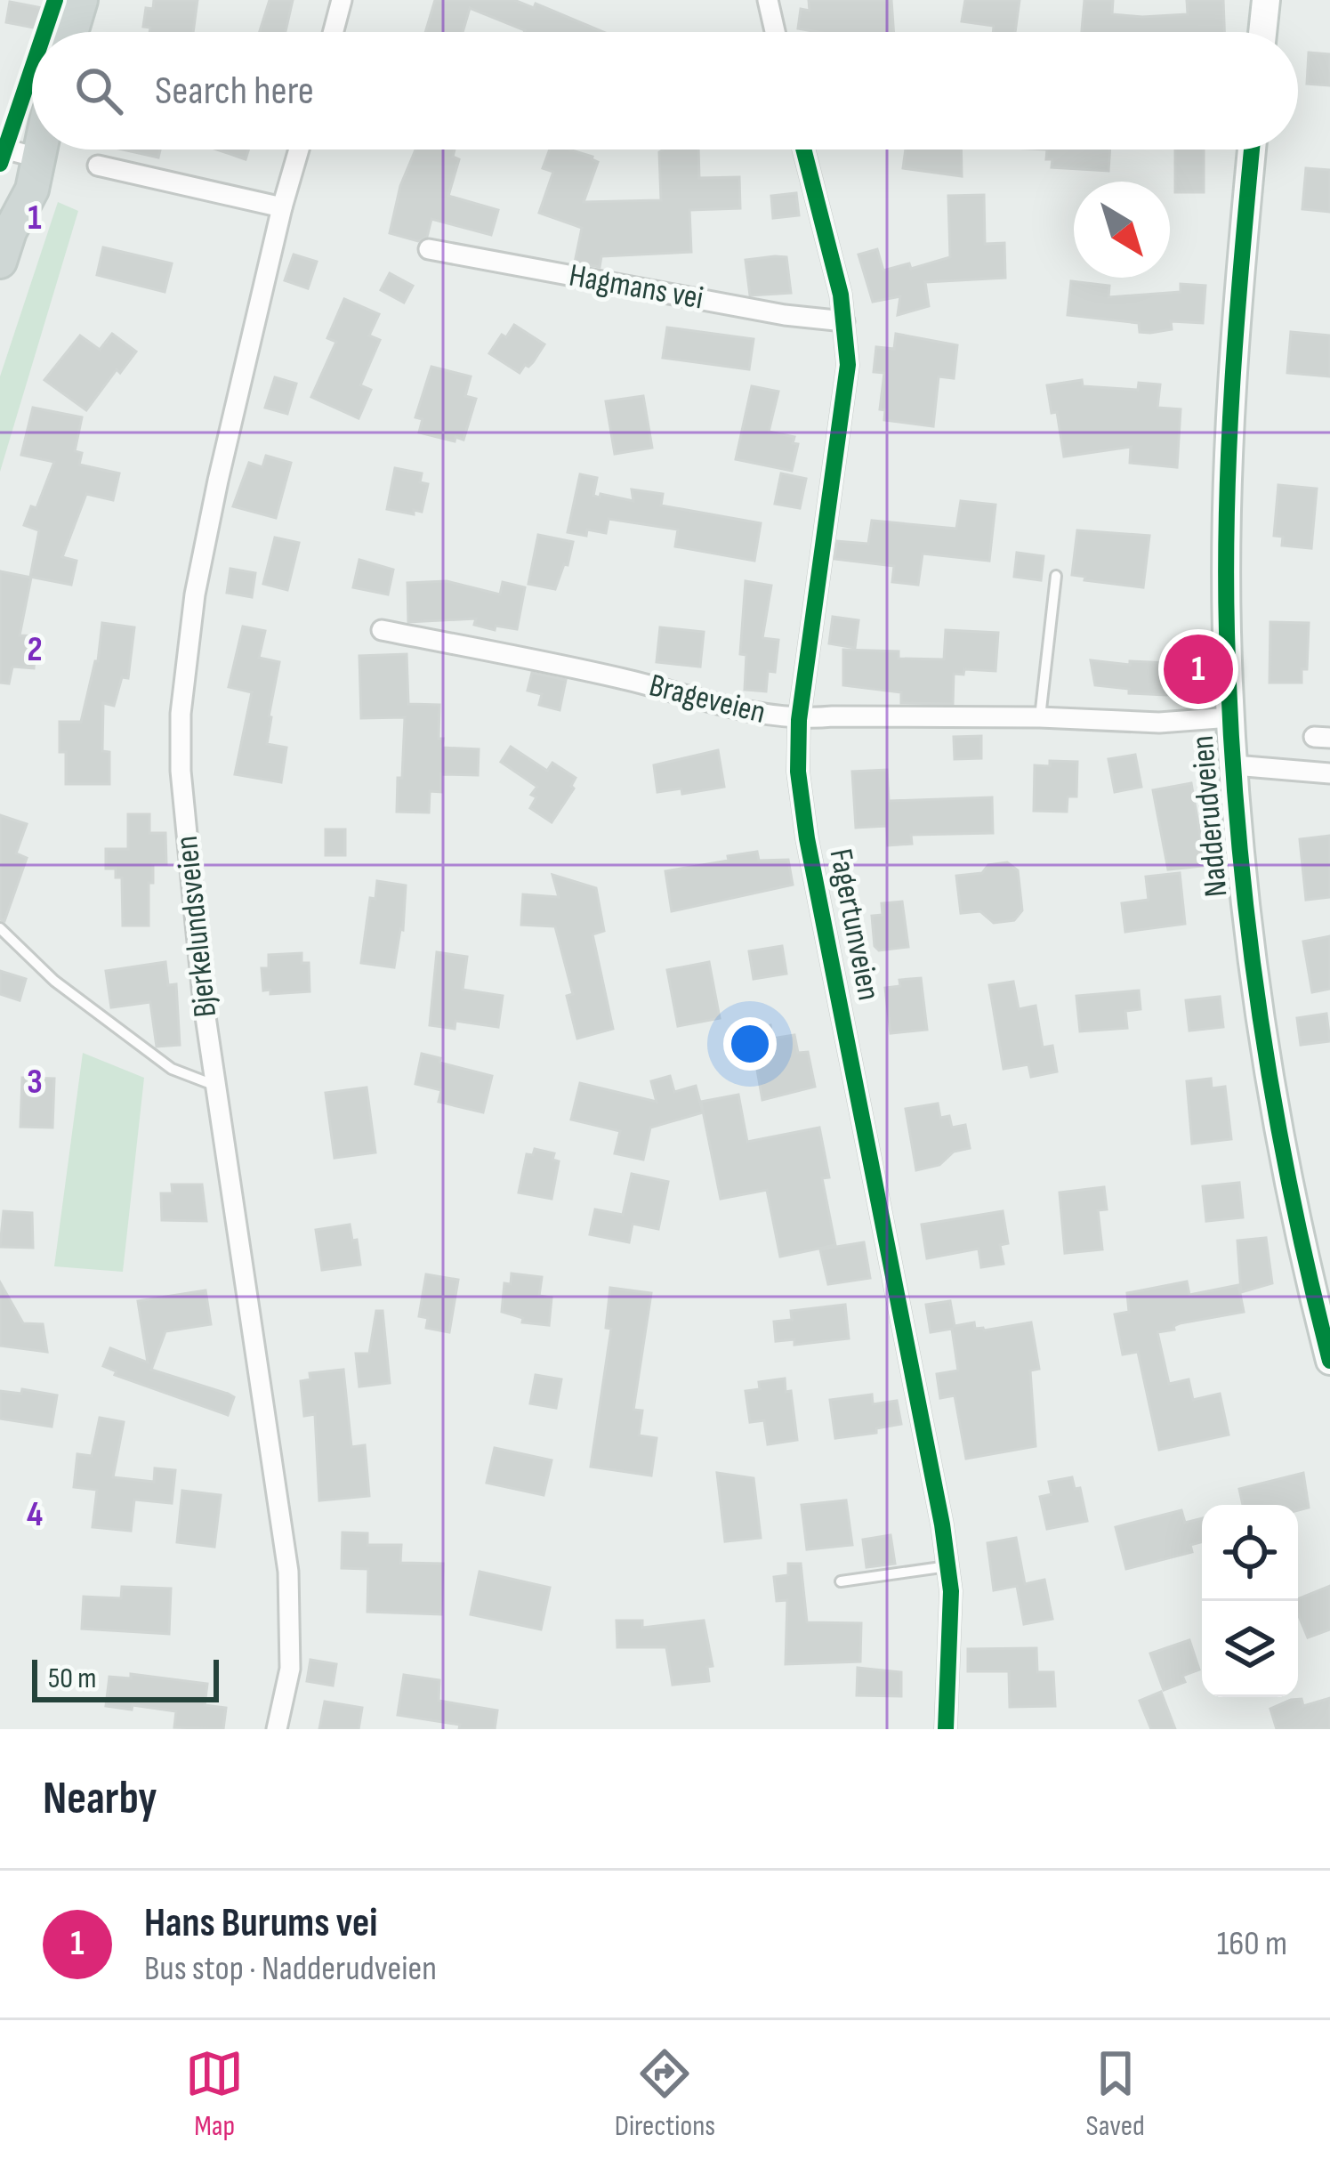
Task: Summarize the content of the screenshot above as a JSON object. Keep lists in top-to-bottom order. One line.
{"streets":{"main road":["Nadderudveien"],"street":["Hagmans vei","Brageveien","Fagertunveien","Bjerkelundsveien"]},"crossings":[["Hagmans vei","Fagertunveien"],["Brageveien","Nadderudveien"],["Brageveien","Fagertunveien"]],"scale_bar":"50 m","north":"bottom right","page":{"search":"Search here","pins":"1","scale":"50 m","heading":"Nearby","list":[{"mark":"1","name":"Hans Burums vei","note":"Bus stop · Nadderudveien","value":"160 m"}],"nav":["Map","Directions","Saved"]},"grid":{"rows":["1","2","3","4"]}}
